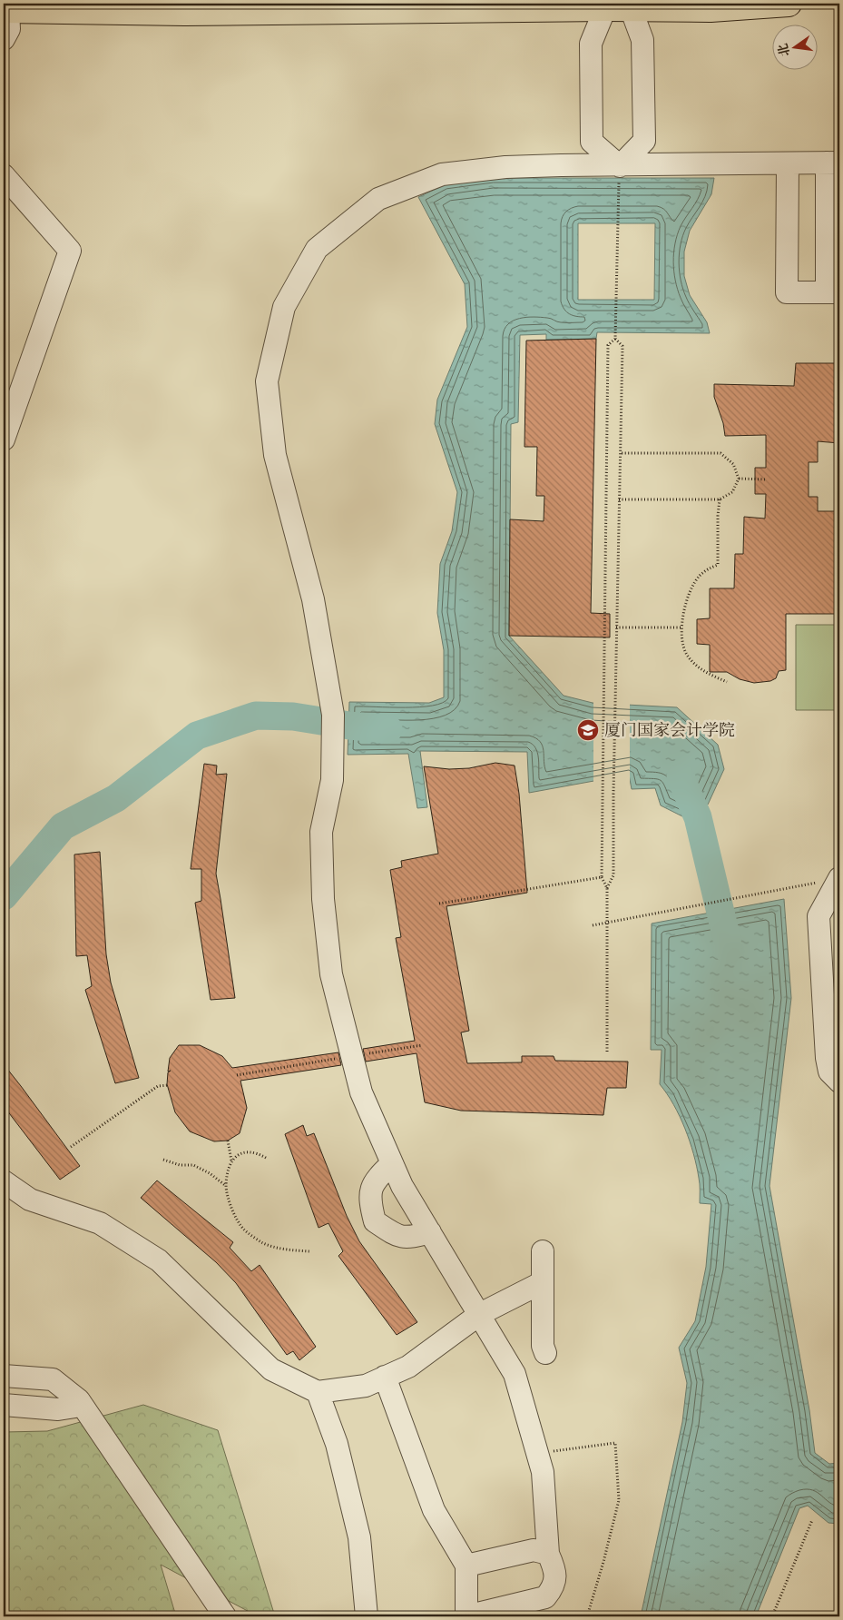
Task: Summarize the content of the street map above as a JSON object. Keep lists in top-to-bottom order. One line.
{"places":{"school or university":["厦门国家会计学院"]},"north":"left"}
